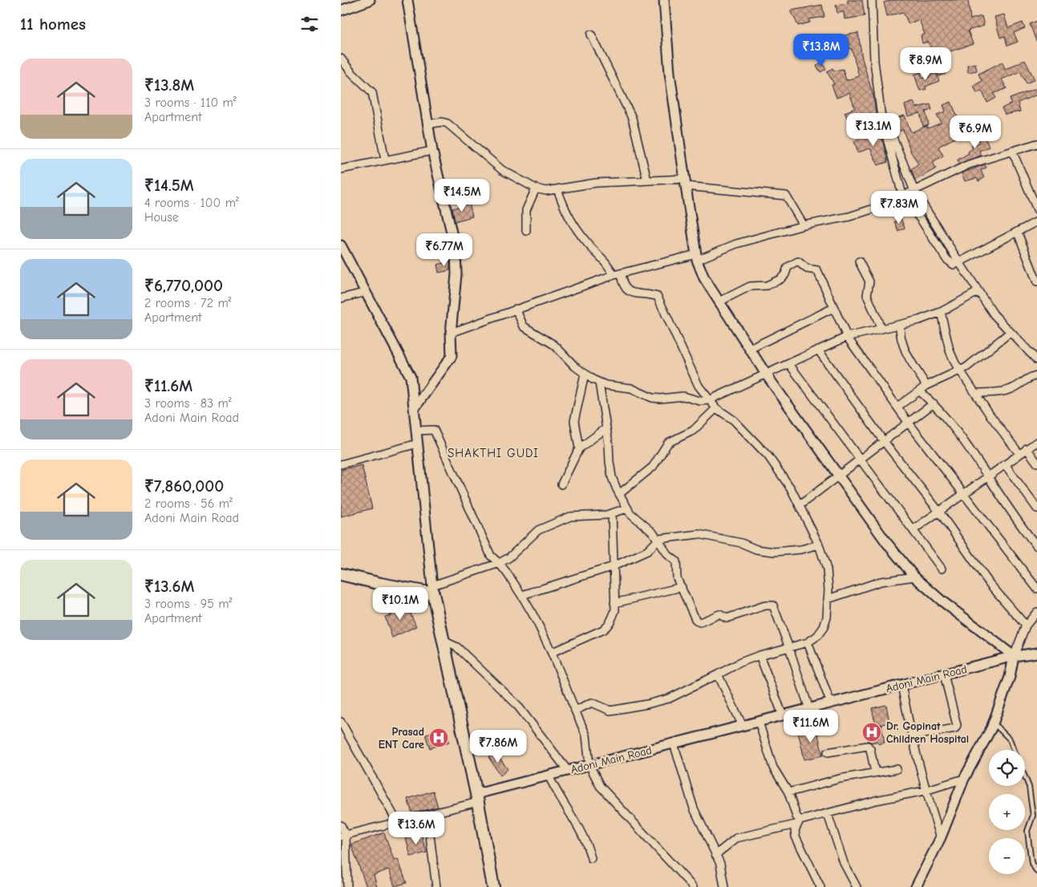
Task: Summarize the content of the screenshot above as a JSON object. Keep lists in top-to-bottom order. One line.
{"streets":{"street":["Adoni Main Road"]},"districts":["SHAKTHI GUDI"],"places":{"hospital":["Dr. Gopinat Children Hospital","Prasad ENT Care"]},"page":{"heading":"11 homes","price":["₹13.8M","₹8.9M","₹13.1M","₹6.9M","₹14.5M","₹7.83M","₹6.77M","₹10.1M","₹11.6M","₹7.86M","₹13.6M"],"list":[{"name":"₹13.8M","note":"3 rooms · 110 m² · Apartment"},{"name":"₹14.5M","note":"4 rooms · 100 m² · House"},{"name":"₹6,770,000","note":"2 rooms · 72 m² · Apartment"},{"name":"₹11.6M","note":"3 rooms · 83 m² · Adoni Main Road"},{"name":"₹7,860,000","note":"2 rooms · 56 m² · Adoni Main Road"},{"name":"₹13.6M","note":"3 rooms · 95 m² · Apartment"}],"map_buttons":["+","−"]}}
